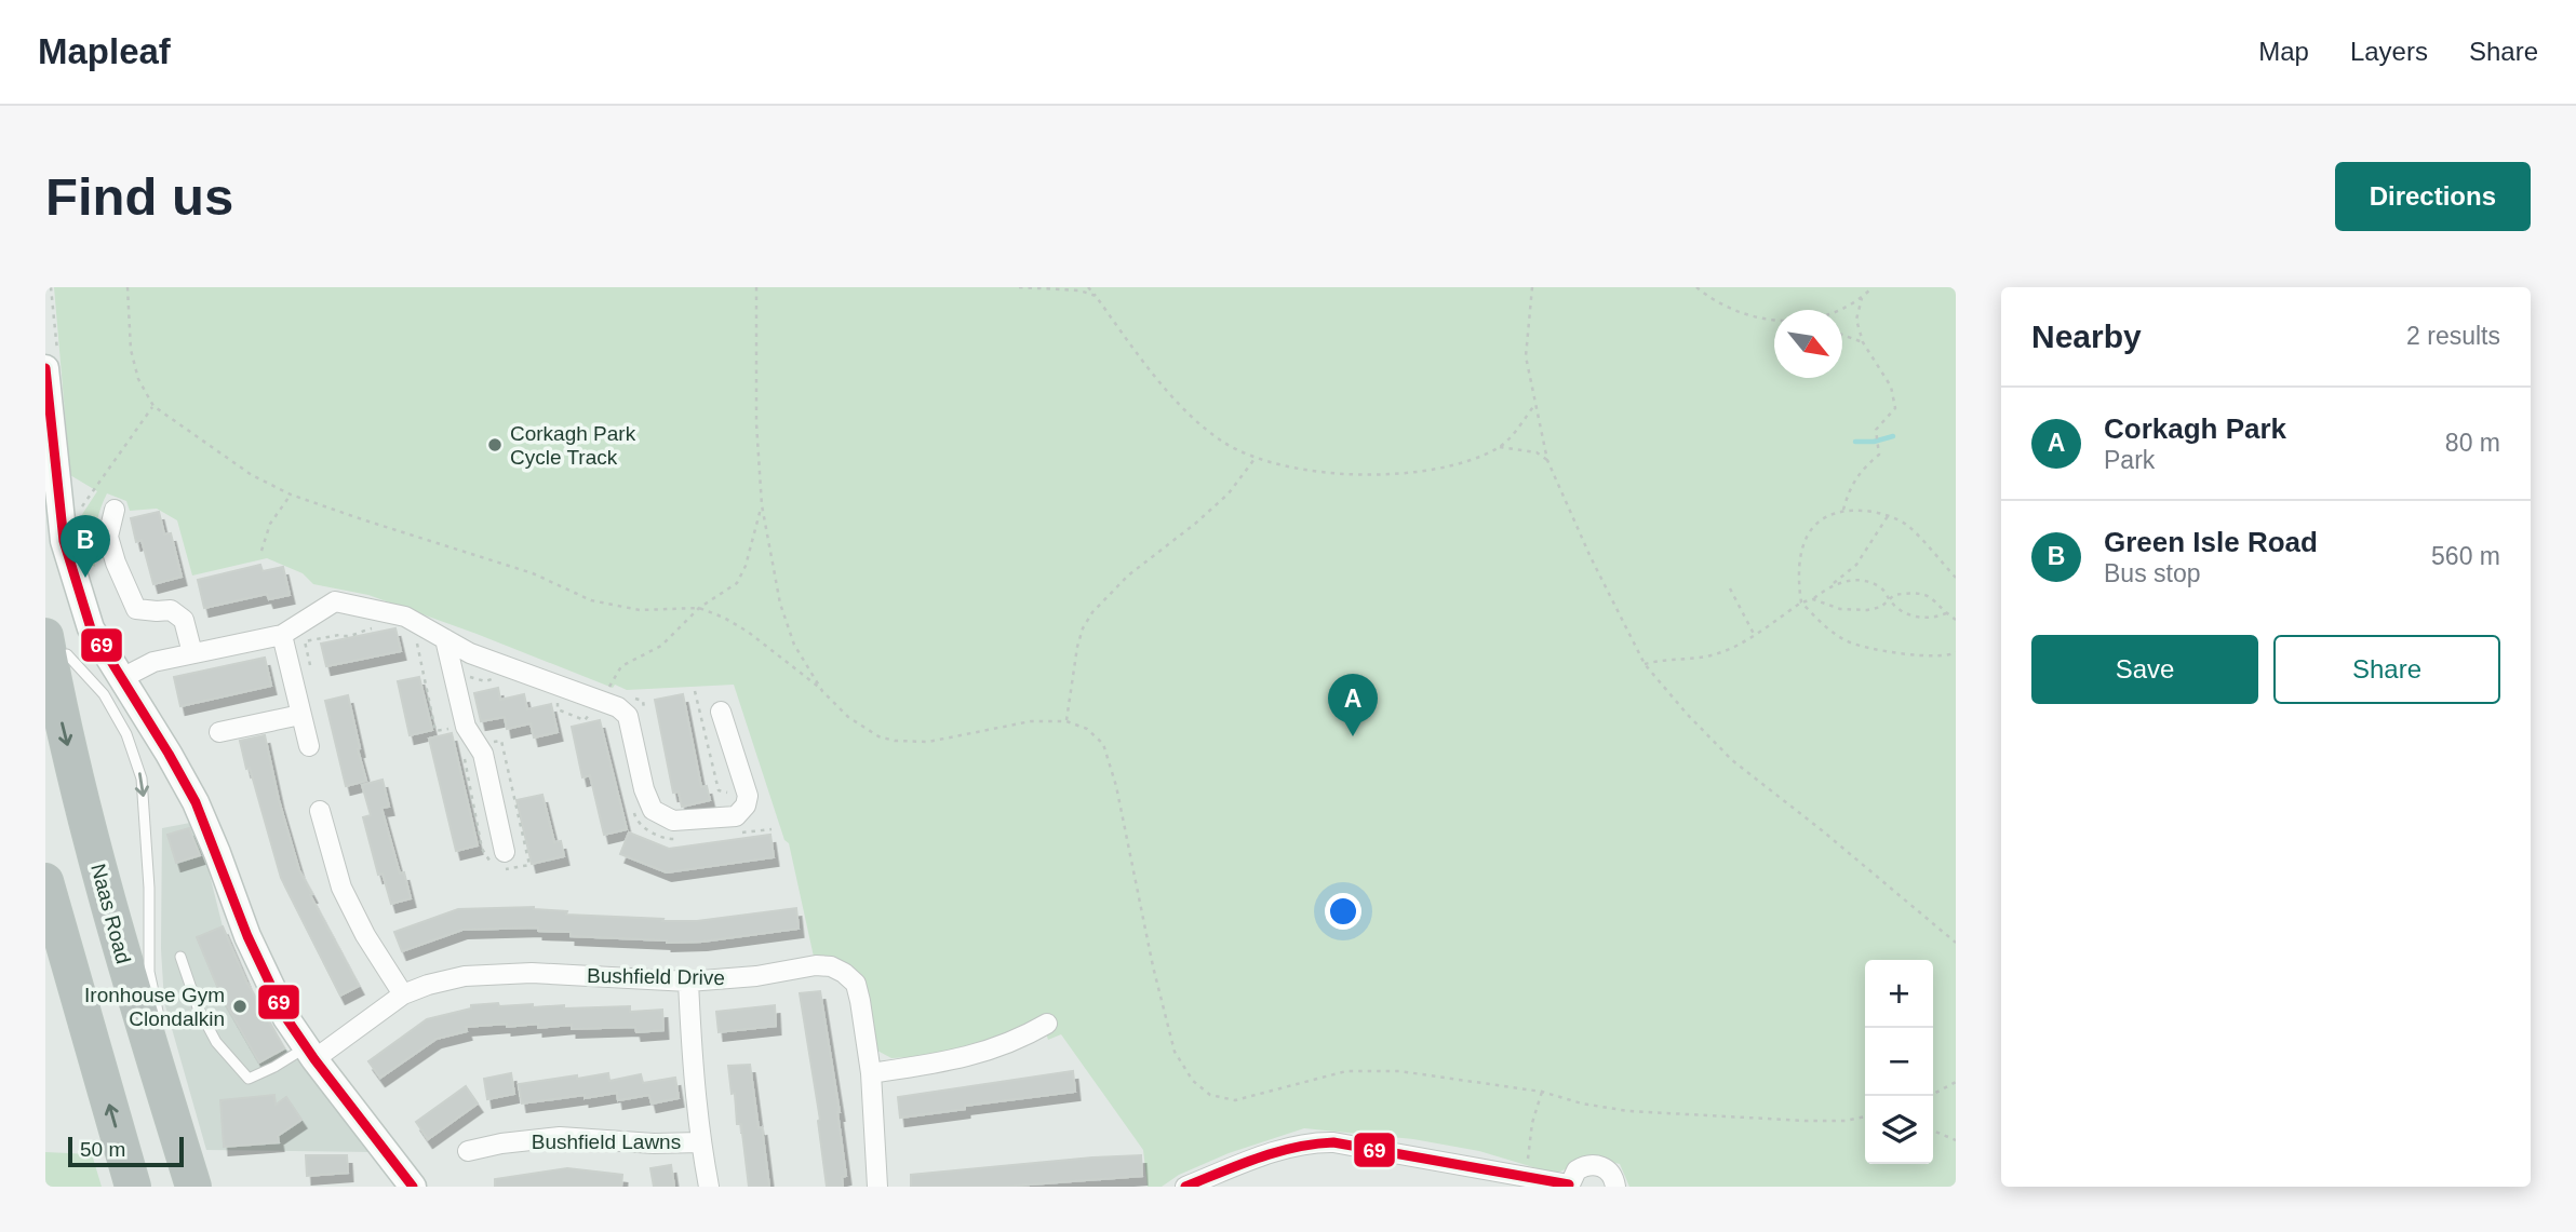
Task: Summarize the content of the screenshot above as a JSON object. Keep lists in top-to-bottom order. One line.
{"streets":{"highway":["Naas Road"],"street":["Bushfield Drive","Bushfield Lawns"]},"crossings":[["Bushfield Drive","Bushfield Lawns"]],"places":["Corkagh Park Cycle Track","Ironhouse Gym Clondalkin"],"lines":["transit line 69"],"scale_bar":"50 m","north":"bottom right","page":{"header":"Mapleaf","nav":["Map","Layers","Share"],"buttons":["Directions",["Save","Share"]],"title":"Find us","heading":["Nearby","2 results"],"list":[{"mark":"A","name":"Corkagh Park","note":"Park","value":"80 m"},{"mark":"B","name":"Green Isle Road","note":"Bus stop","value":"560 m"}],"pins":["B","A"],"map_buttons":["+","−"],"scale":"50 m"}}
